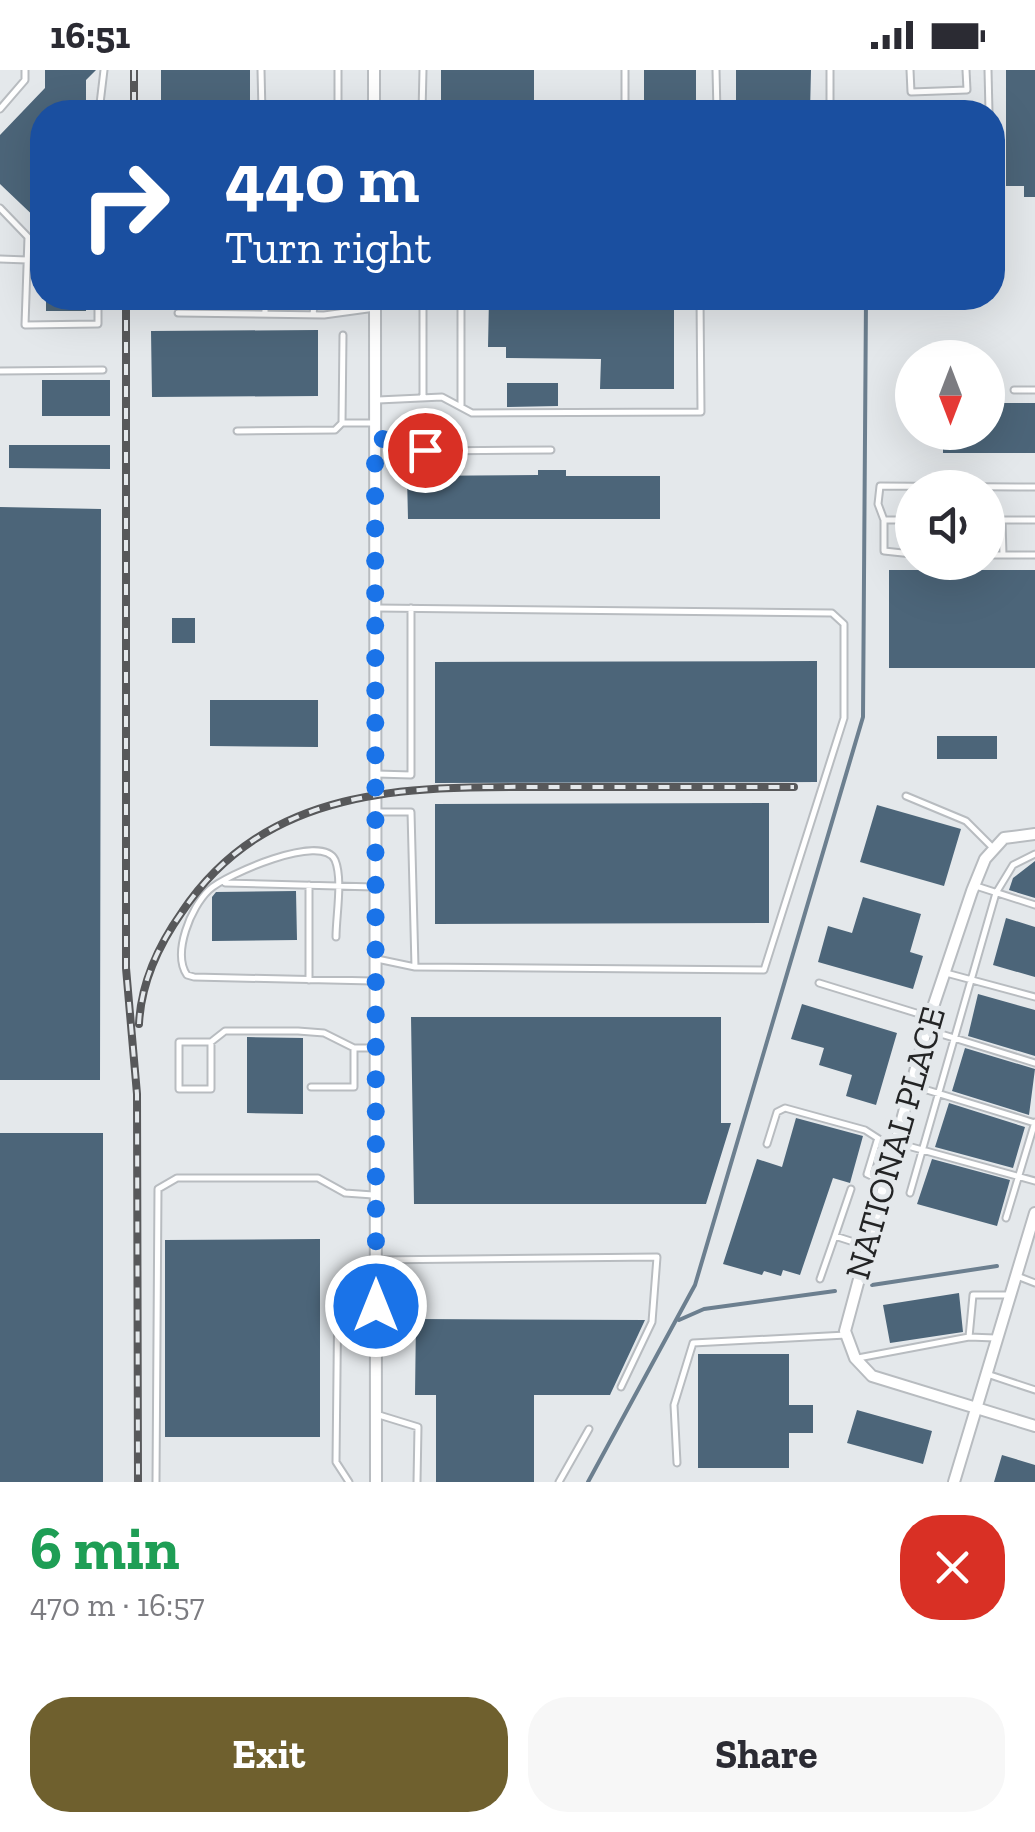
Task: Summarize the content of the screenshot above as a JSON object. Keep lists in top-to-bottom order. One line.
{"streets":{"street":["NATIONAL PLACE"]},"north":"bottom","page":{"status":"16:51","turn":["440 m","Turn right"],"heading":["6 min","470 m · 16:57"],"buttons":["Exit","Share"]}}
